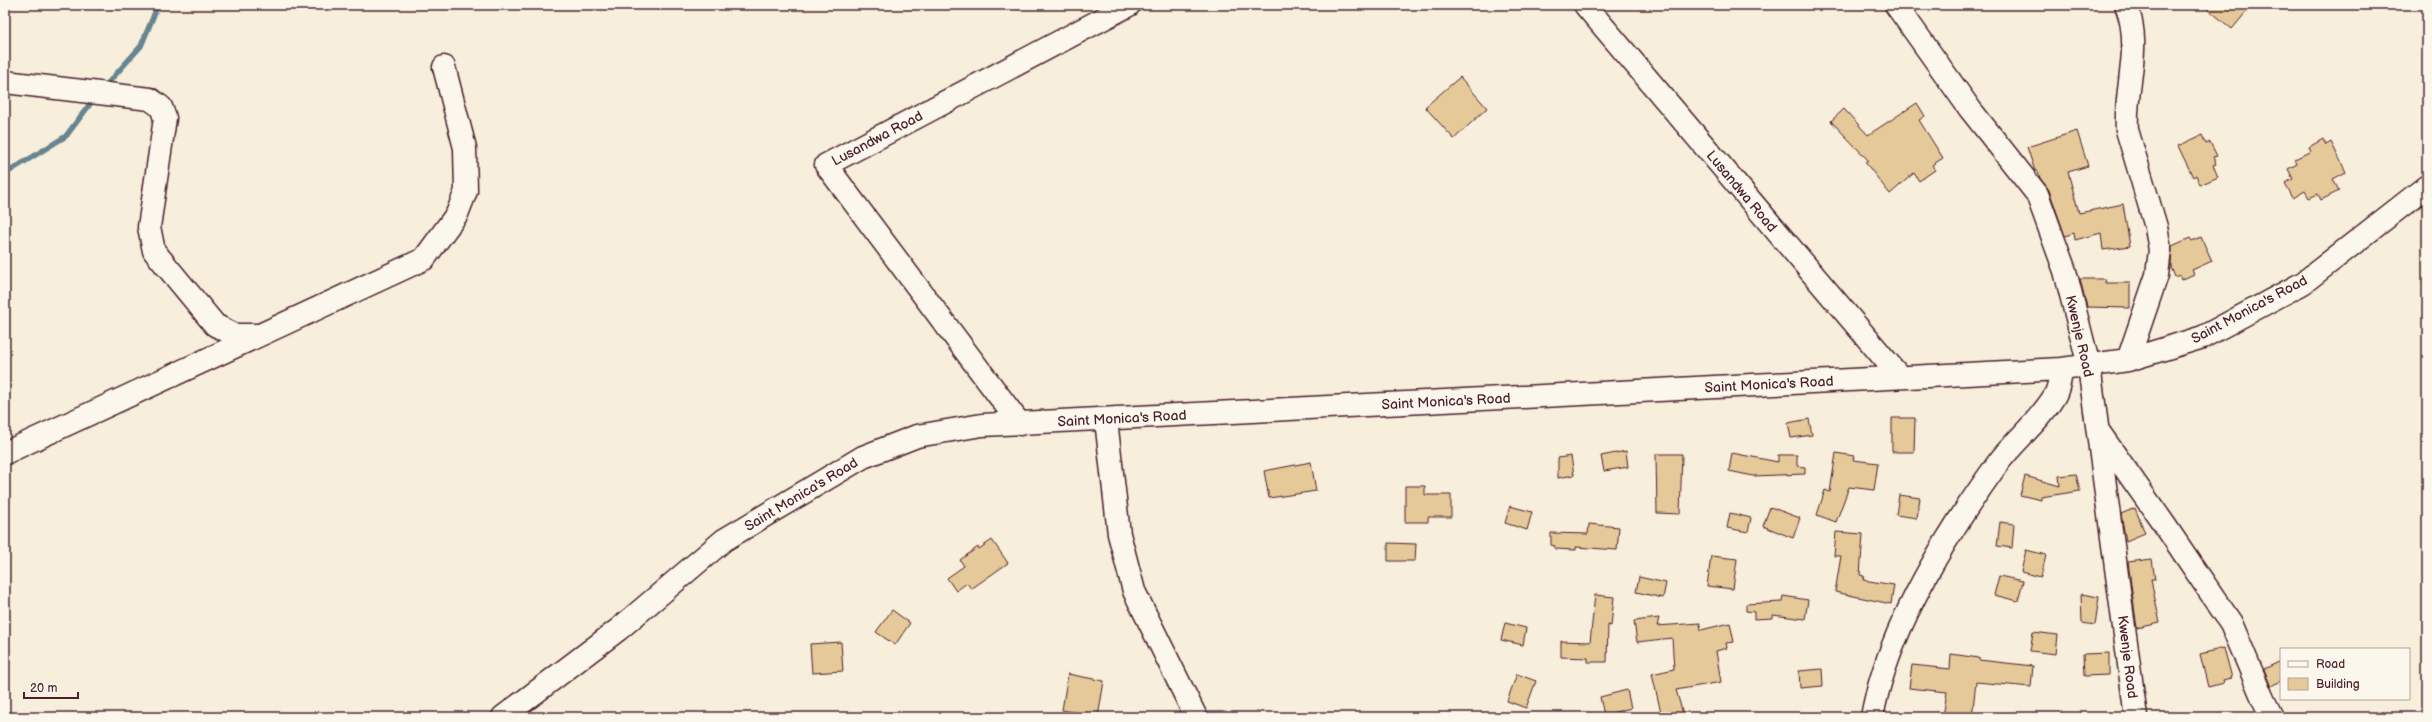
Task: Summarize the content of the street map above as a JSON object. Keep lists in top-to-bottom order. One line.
{"streets":{"street":["Lusandwa Road","Saint Monica's Road","Kwenje Road"]},"crossings":[["Lusandwa Road","Saint Monica's Road"],["Saint Monica's Road","Kwenje Road"]],"legend":["Road","Building"],"scale_bar":"20 m"}
